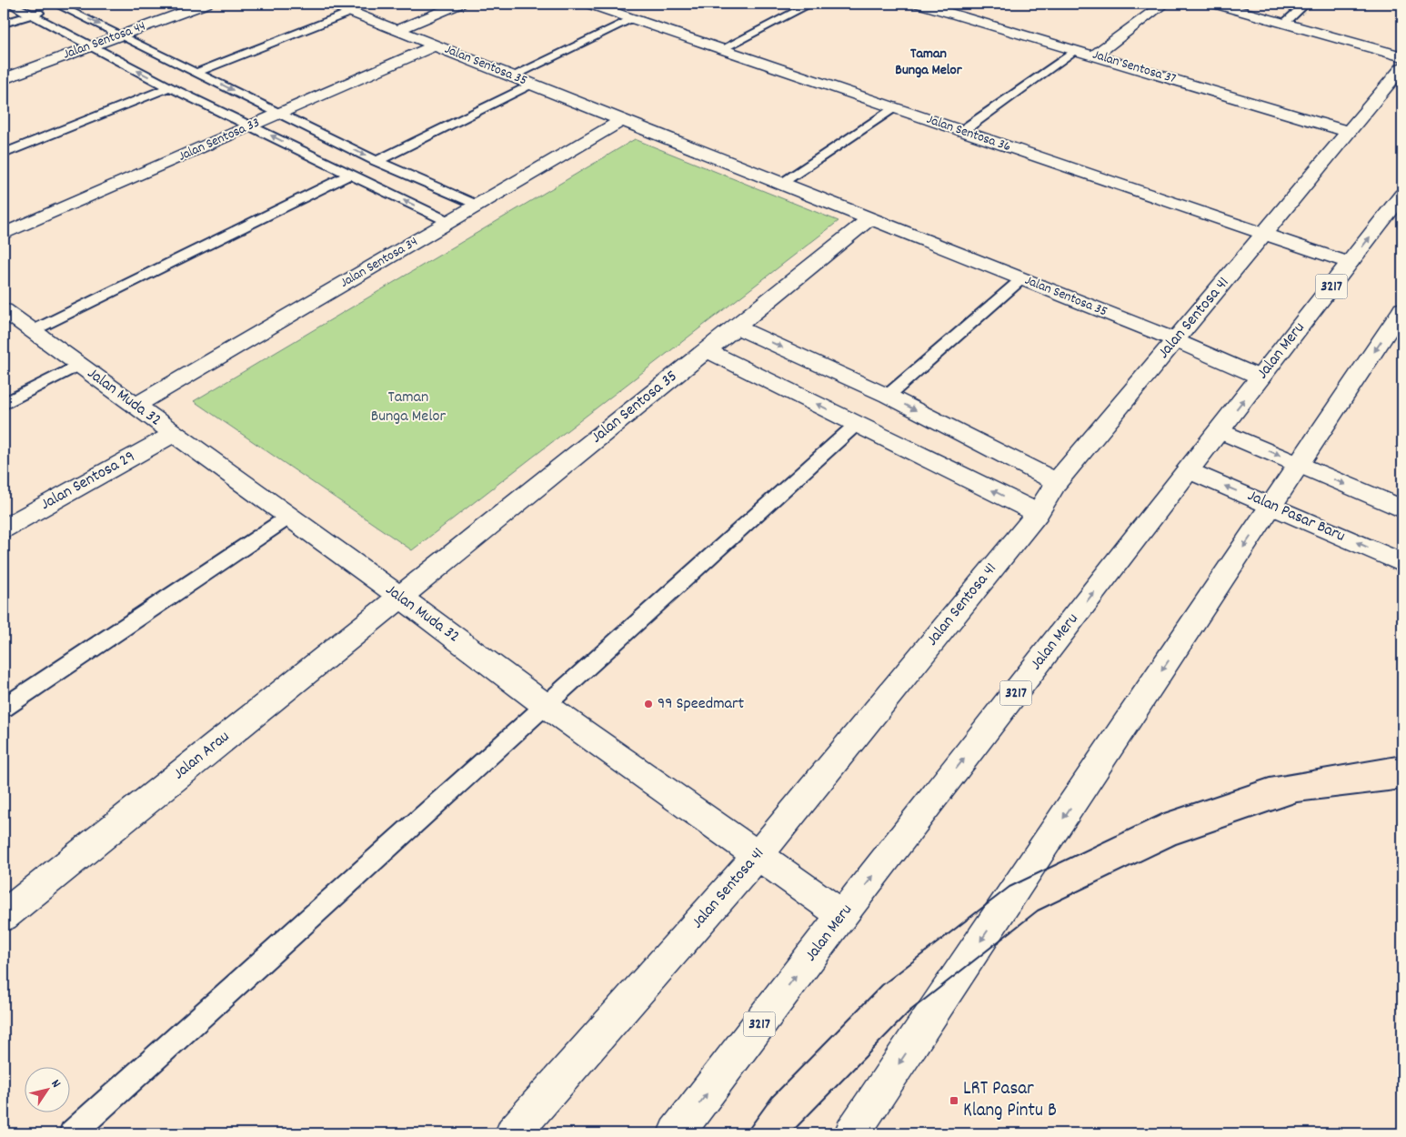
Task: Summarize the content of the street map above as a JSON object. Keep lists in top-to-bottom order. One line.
{"streets":{"main road":["Jalan Sentosa 44","Jalan Sentosa 35","Jalan Sentosa 37","Jalan Sentosa 36","Jalan Sentosa 33","Jalan Sentosa 34","3217","Jalan Sentosa 41","Jalan Meru","Jalan Muda 32","Jalan Sentosa 29","Jalan Pasar Baru","Jalan Arau"]},"crossings":[["Jalan Sentosa 35","Jalan Sentosa 33"],["Jalan Sentosa 35","Jalan Sentosa 34"],["Jalan Sentosa 35","Jalan Sentosa 41"],["Jalan Sentosa 35","Jalan Meru"],["Jalan Sentosa 35","Jalan Muda 32"],["Jalan Sentosa 35","Jalan Arau"],["Jalan Sentosa 37","Jalan Sentosa 41"],["Jalan Sentosa 36","Jalan Sentosa 41"],["Jalan Sentosa 36","Jalan Meru"],["Jalan Sentosa 34","Jalan Muda 32"],["Jalan Sentosa 41","Jalan Muda 32"],["Jalan Meru","Jalan Muda 32"],["Jalan Meru","Jalan Pasar Baru"],["Jalan Muda 32","Jalan Sentosa 29"],["Jalan Muda 32","Jalan Arau"]],"districts":["Taman Bunga Melor"],"parks":["Taman Bunga Melor"],"places":{"other":["99 Speedmart"],"transit":["LRT Pasar Klang Pintu B"]},"north":"top right"}
